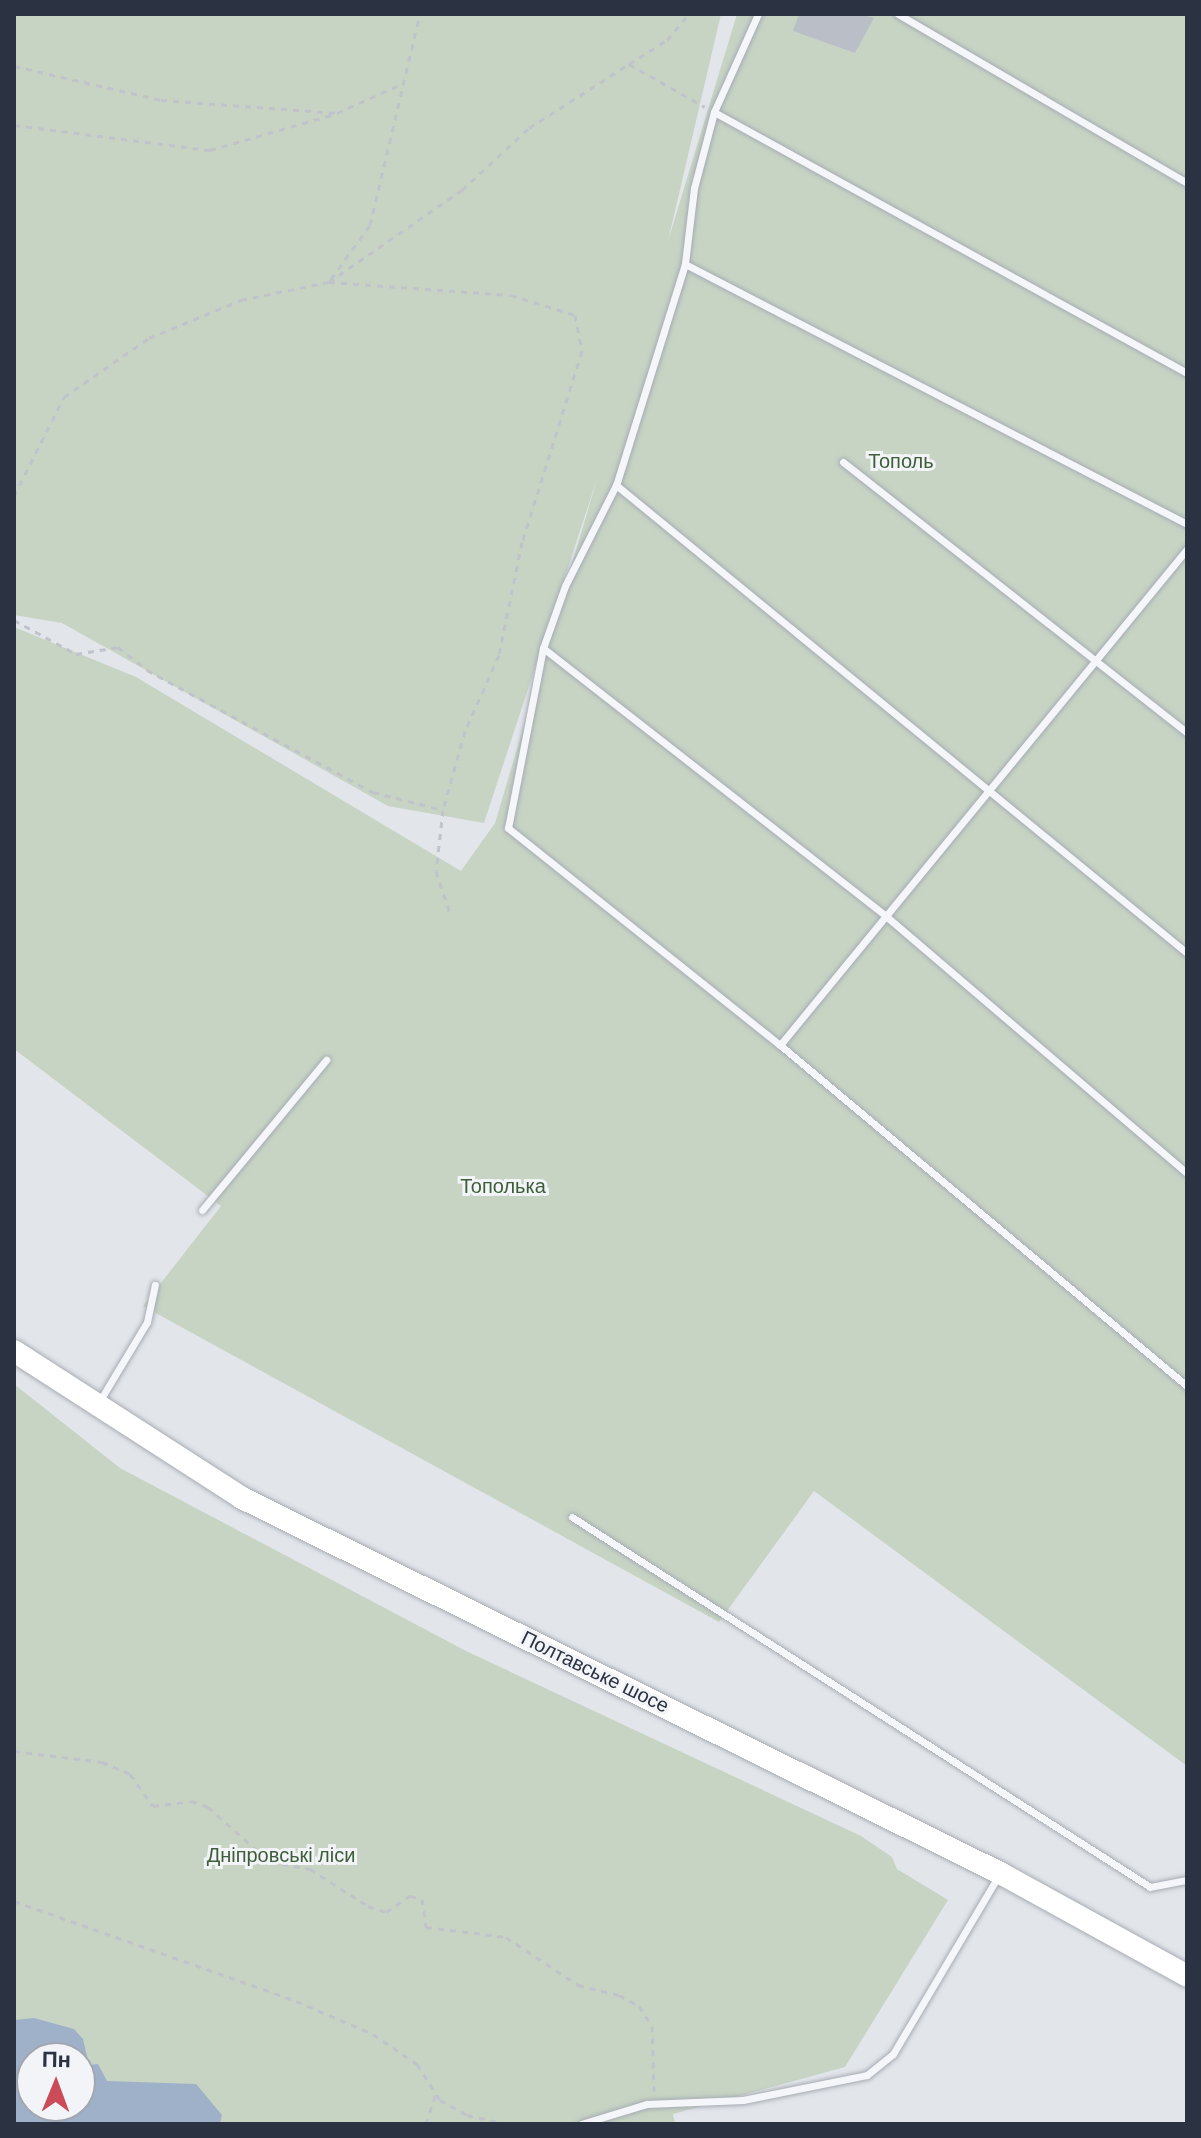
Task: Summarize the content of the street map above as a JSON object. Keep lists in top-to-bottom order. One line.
{"streets":{"main road":["Полтавське шосе"]},"parks":["Тополь","Тополька","Дніпровські ліси"],"north":"top"}
